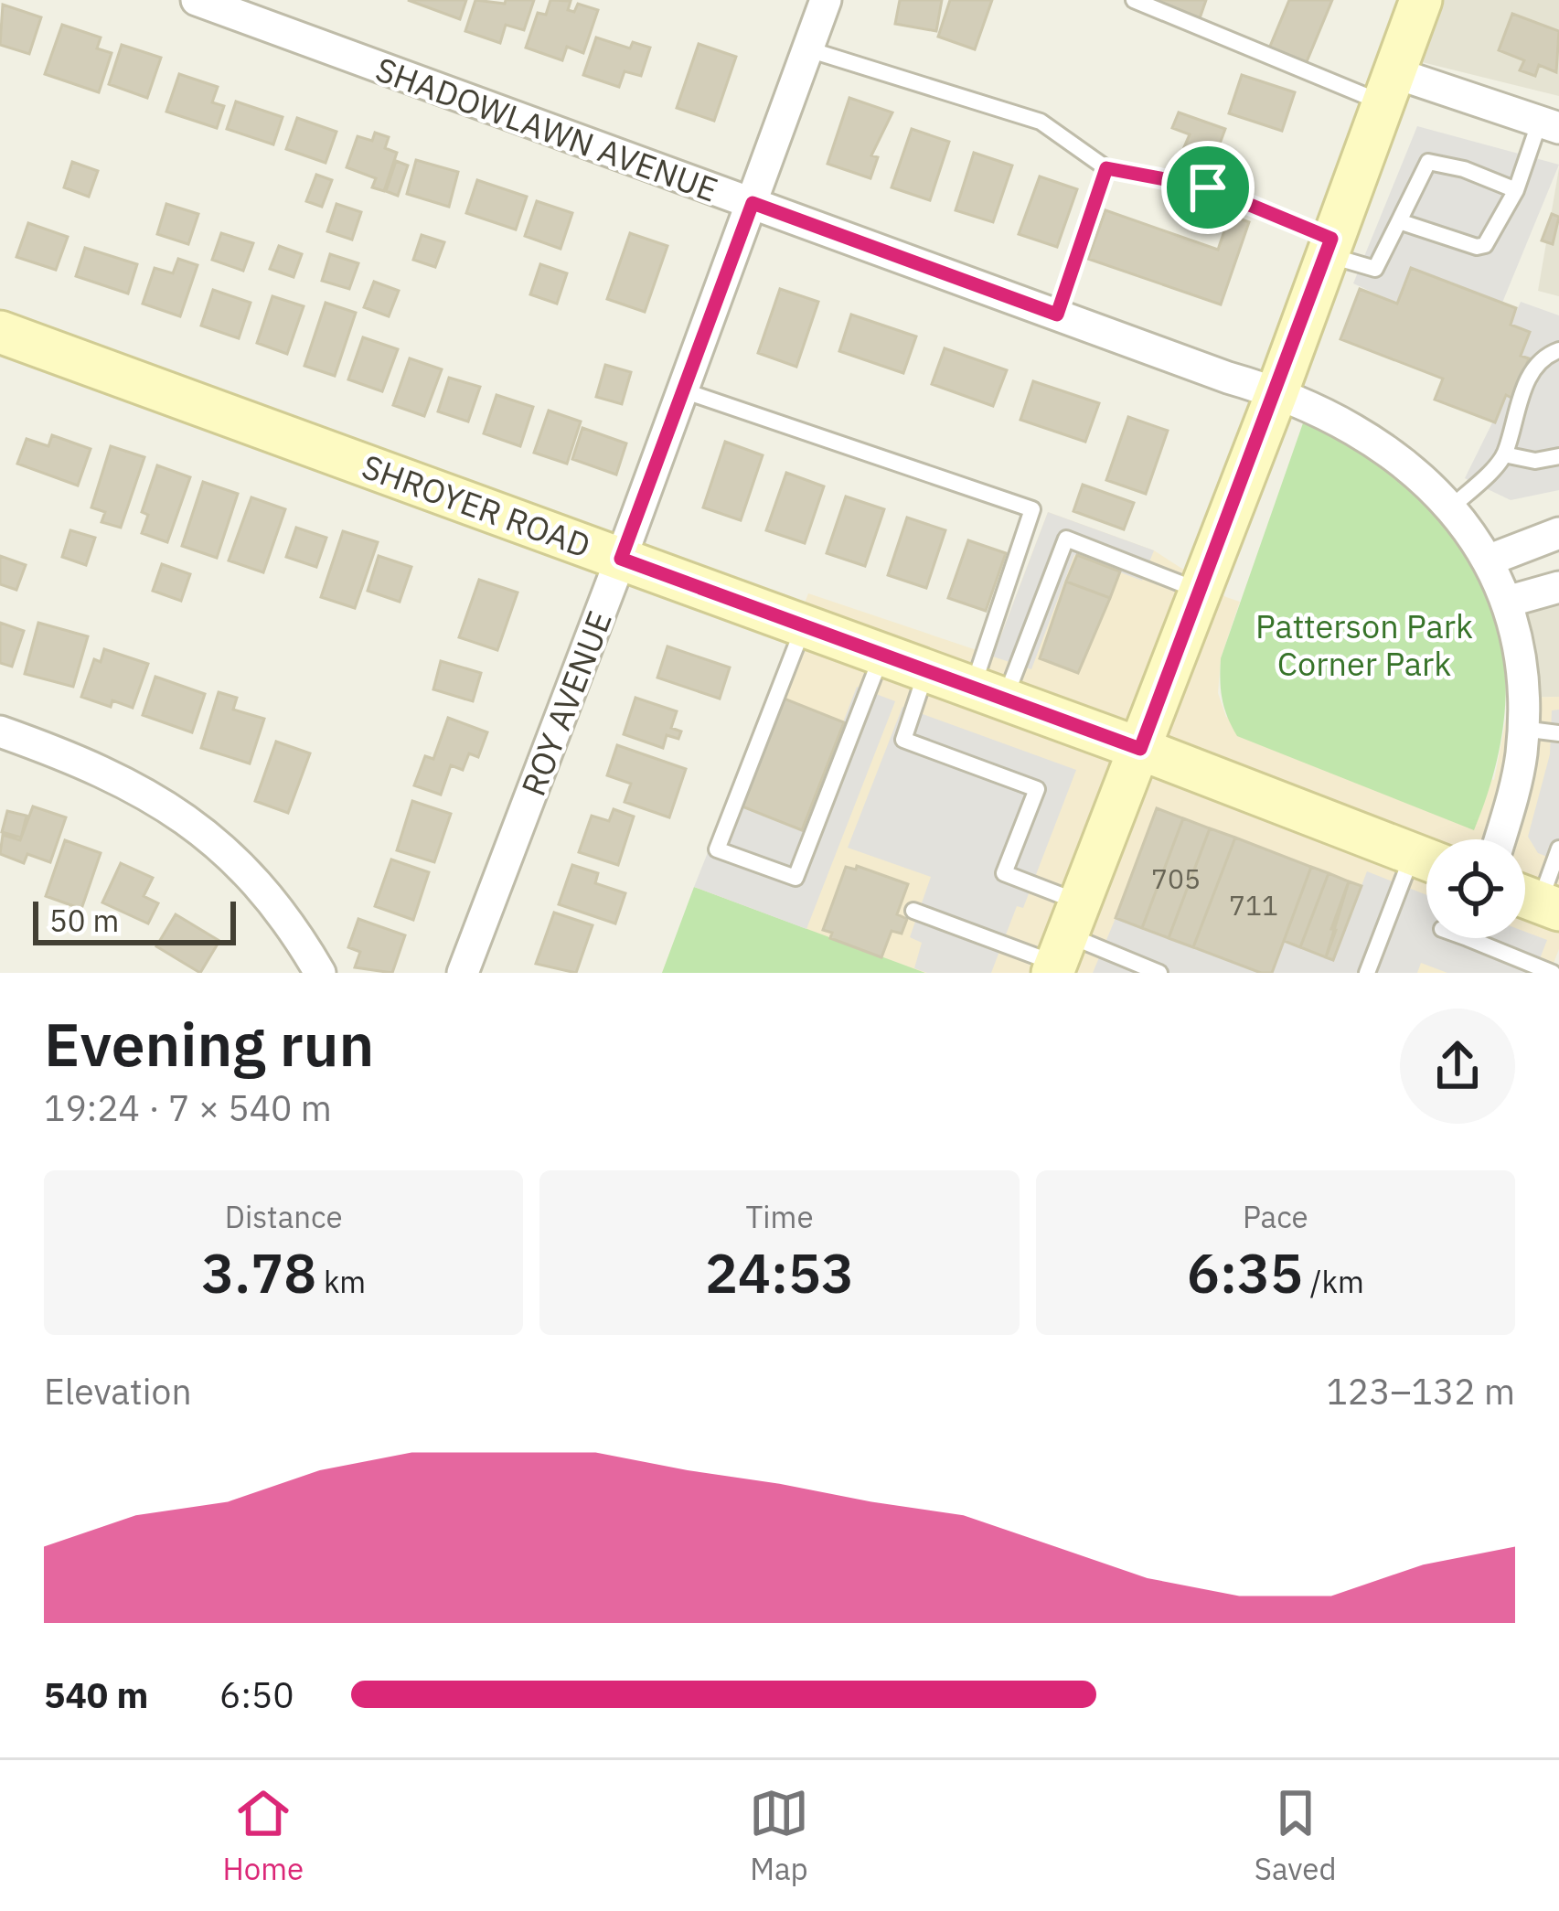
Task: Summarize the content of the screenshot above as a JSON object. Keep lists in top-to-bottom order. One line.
{"streets":{"main road":["SHROYER ROAD"],"street":["SHADOWLAWN AVENUE","ROY AVENUE"]},"crossings":[["SHADOWLAWN AVENUE","ROY AVENUE"],["SHROYER ROAD","ROY AVENUE"]],"parks":["Patterson Park Corner Park"],"house_numbers":["705","711"],"scale_bar":"50 m","page":{"scale":"50 m","heading":["Evening run","19:24 · 7 × 540 m"],"stats":[["Distance","3.78 km"],["Time","24:53"],["Pace","6:35 /km"]],"chart":["Elevation","123–132 m"],"list":[{"name":"540 m","note":"6:50"}],"tabs":["Home","Map","Saved"]}}
